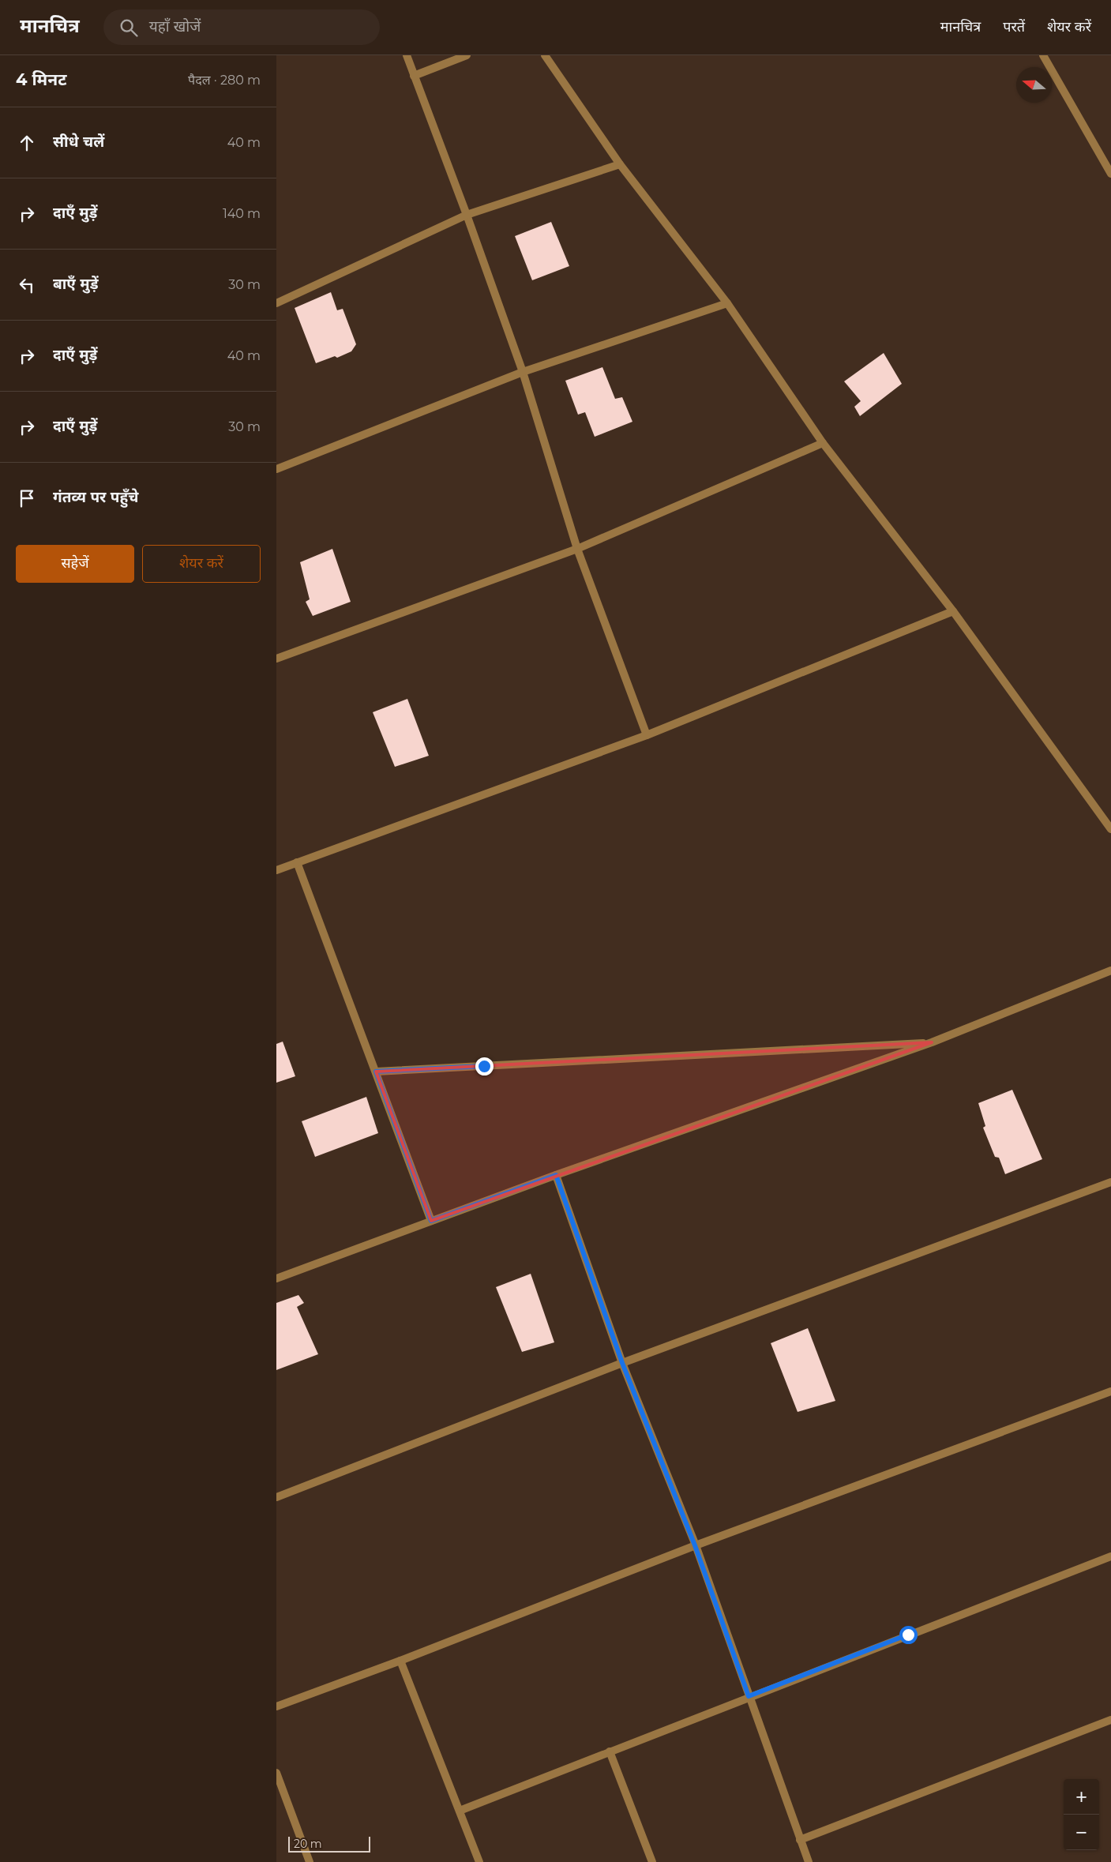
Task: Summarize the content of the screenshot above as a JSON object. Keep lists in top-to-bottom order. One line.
{"scale_bar":"20 m","north":"left","page":{"header":"मानचित्र","search":"यहाँ खोजें","nav":["मानचित्र","परतें","शेयर करें"],"heading":["4 मिनट","पैदल · 280 m"],"list":[["सीधे चलें","40 m"],["दाएँ मुड़ें","140 m"],["बाएँ मुड़ें","30 m"],["दाएँ मुड़ें","40 m"],["दाएँ मुड़ें","30 m"],"गंतव्य पर पहुँचे"],"buttons":["सहेजें","शेयर करें"],"map_buttons":["+","−"],"scale":"20 m"}}
